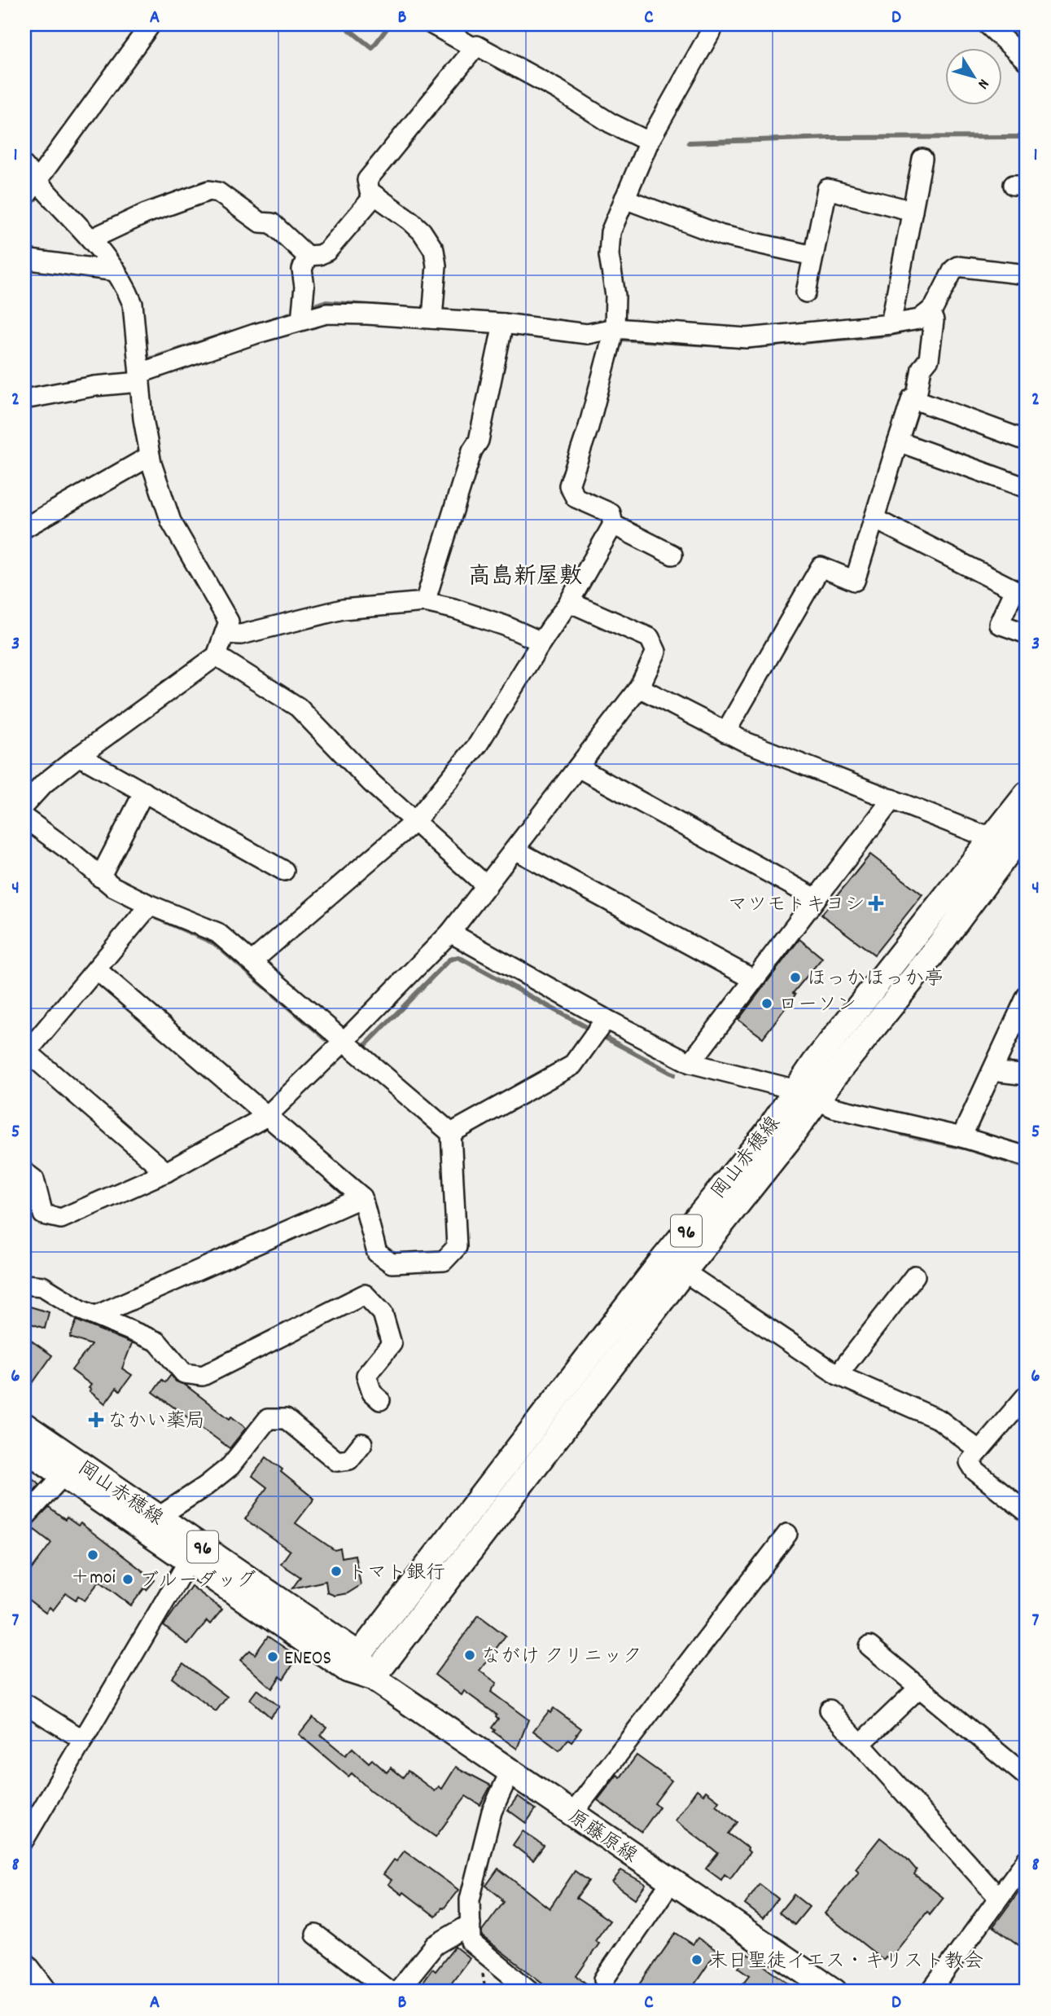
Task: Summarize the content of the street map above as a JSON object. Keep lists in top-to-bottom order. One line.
{"streets":{"main road":["岡山赤穂線","96","原藤原線"]},"crossings":[["岡山赤穂線","原藤原線"]],"districts":["高島新屋敷"],"places":{"health":["マツモトキヨシ","なかい薬局"],"other":["ほっかほっか亭","ローソン","＋moi","トマト銀行","ブルーダッグ","ながけ クリニック","ENEOS","末日聖徒イエス・キリスト教会"]},"north":"bottom right","grid":{"columns":["A","B","C","D"],"rows":["1","2","3","4","5","6","7","8"]}}
